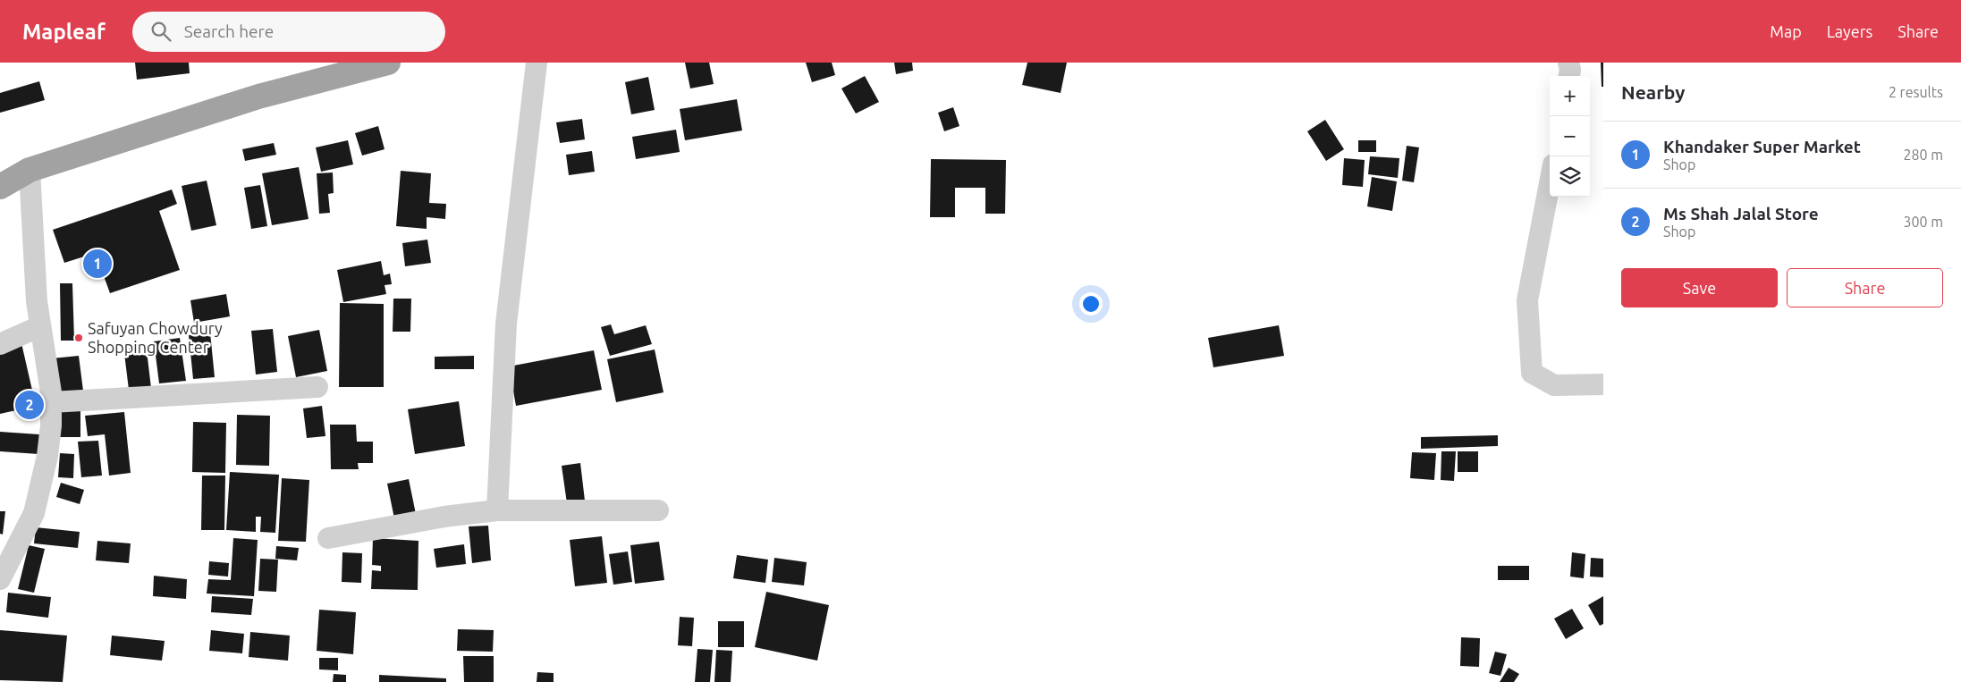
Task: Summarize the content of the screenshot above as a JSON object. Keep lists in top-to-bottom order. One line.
{"places":["Safuyan Chowdury Shopping Center"],"page":{"header":"Mapleaf","search":"Search here","nav":["Map","Layers","Share"],"heading":["Nearby","2 results"],"map_buttons":["+","−"],"list":[{"mark":"1","name":"Khandaker Super Market","note":"Shop","value":"280 m"},{"mark":"2","name":"Ms Shah Jalal Store","note":"Shop","value":"300 m"}],"pins":["1","2"],"buttons":["Save","Share"]}}
